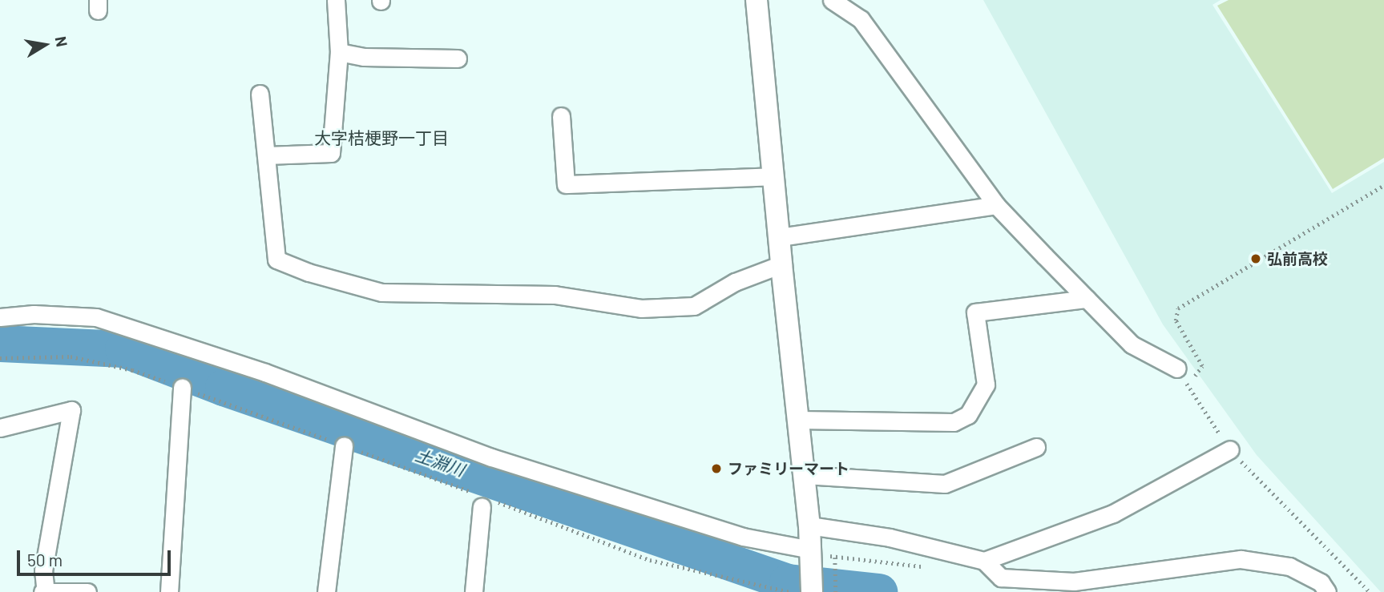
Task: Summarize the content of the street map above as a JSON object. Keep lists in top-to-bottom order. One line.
{"districts":["大字桔梗野一丁目"],"water":["土淵川"],"places":["弘前高校","ファミリーマート"],"scale_bar":"50 m","north":"right"}
